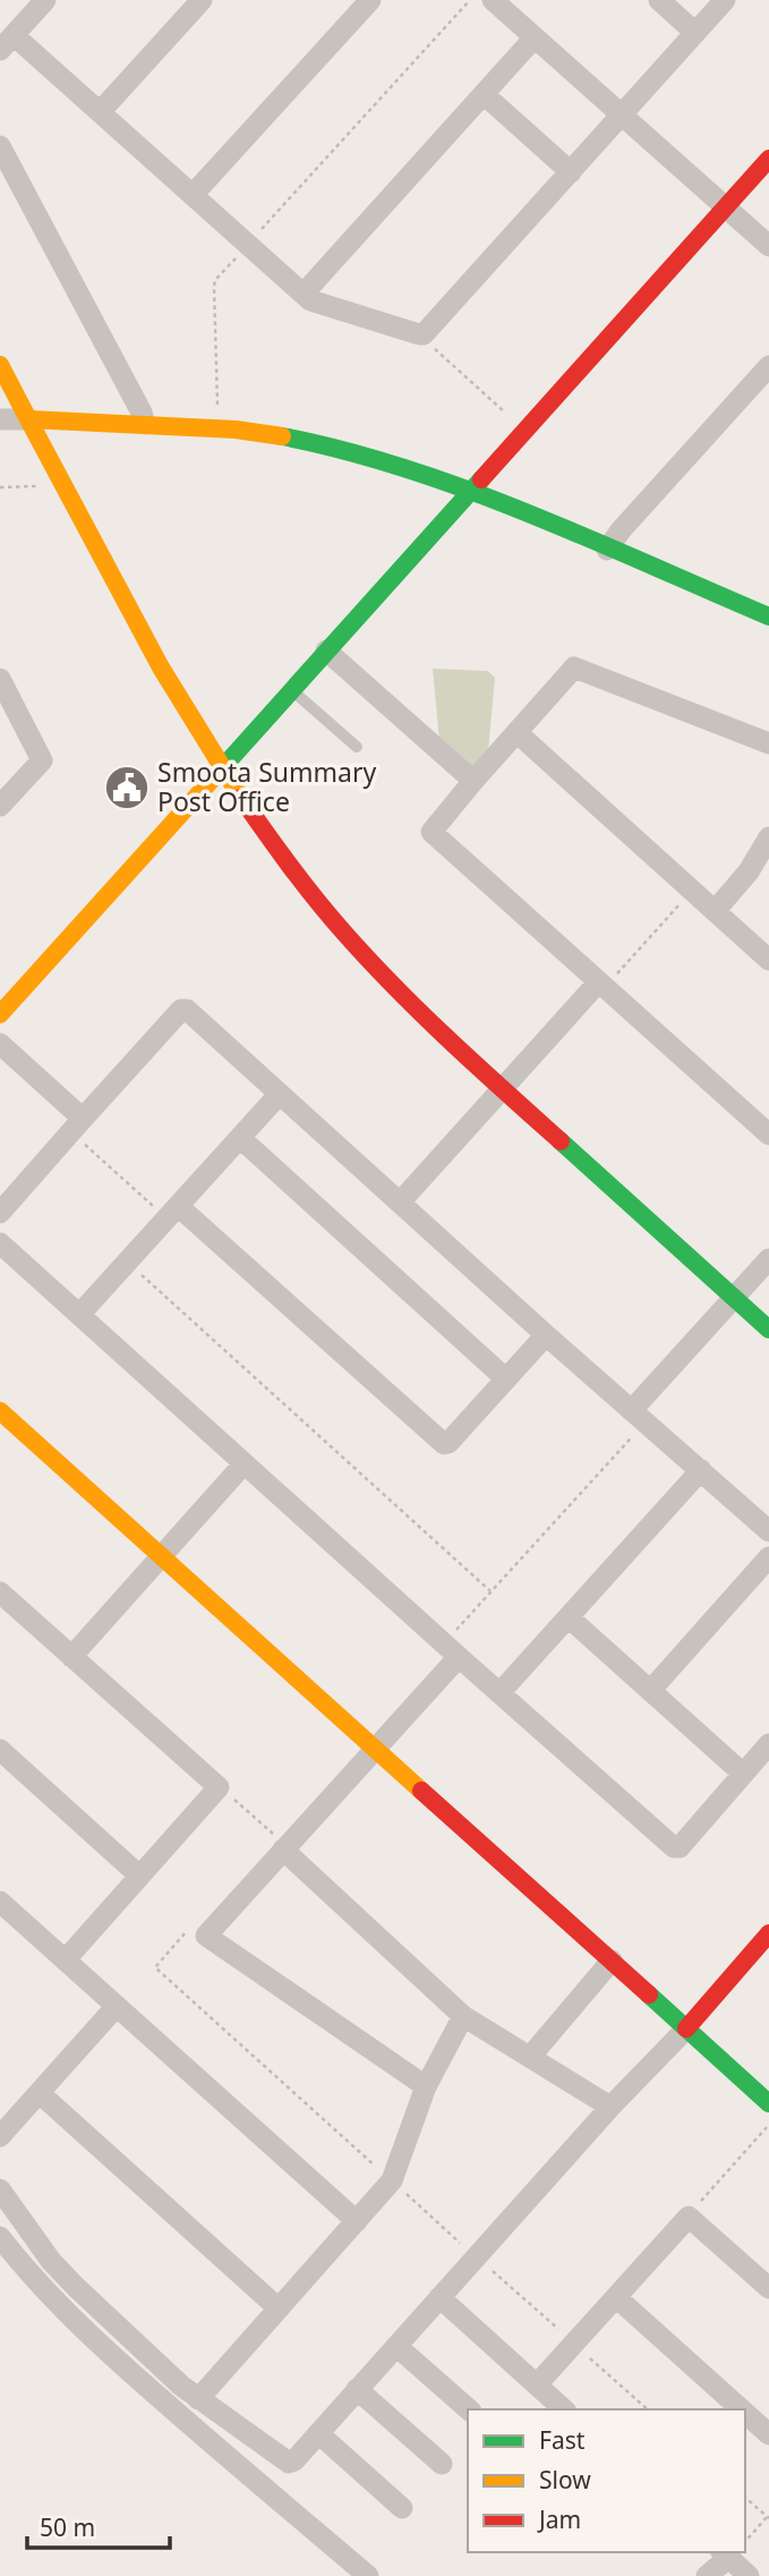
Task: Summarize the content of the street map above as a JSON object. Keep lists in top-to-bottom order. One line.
{"places":{"public building":["Smoota Summary Post Office"]},"legend":["Fast","Slow","Jam"],"scale_bar":"50 m"}
